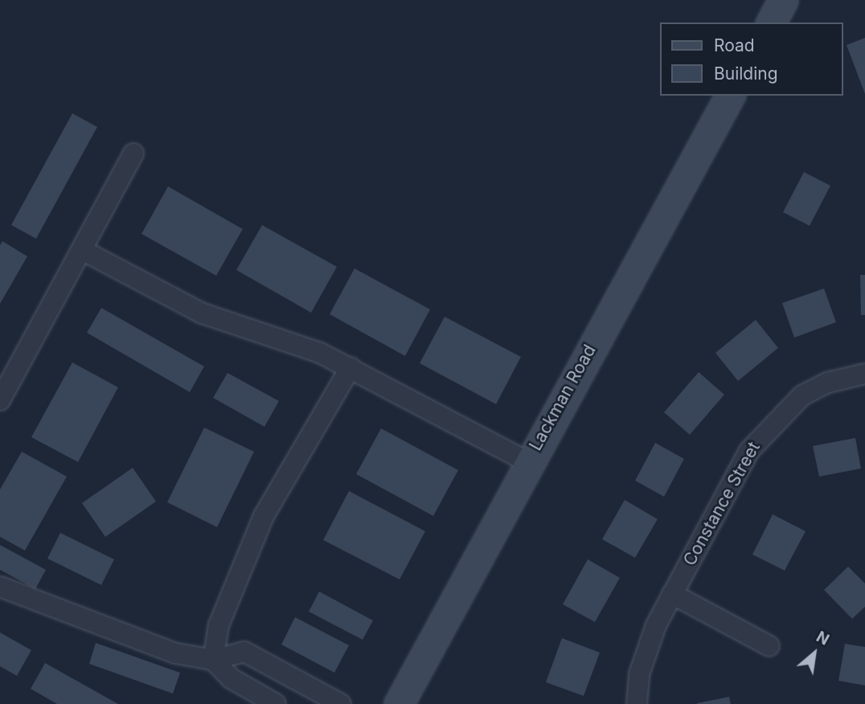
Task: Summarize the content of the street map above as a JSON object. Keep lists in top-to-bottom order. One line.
{"streets":{"main road":["Lackman Road"],"street":["Constance Street"]},"legend":["Road","Building"],"north":"top right"}
